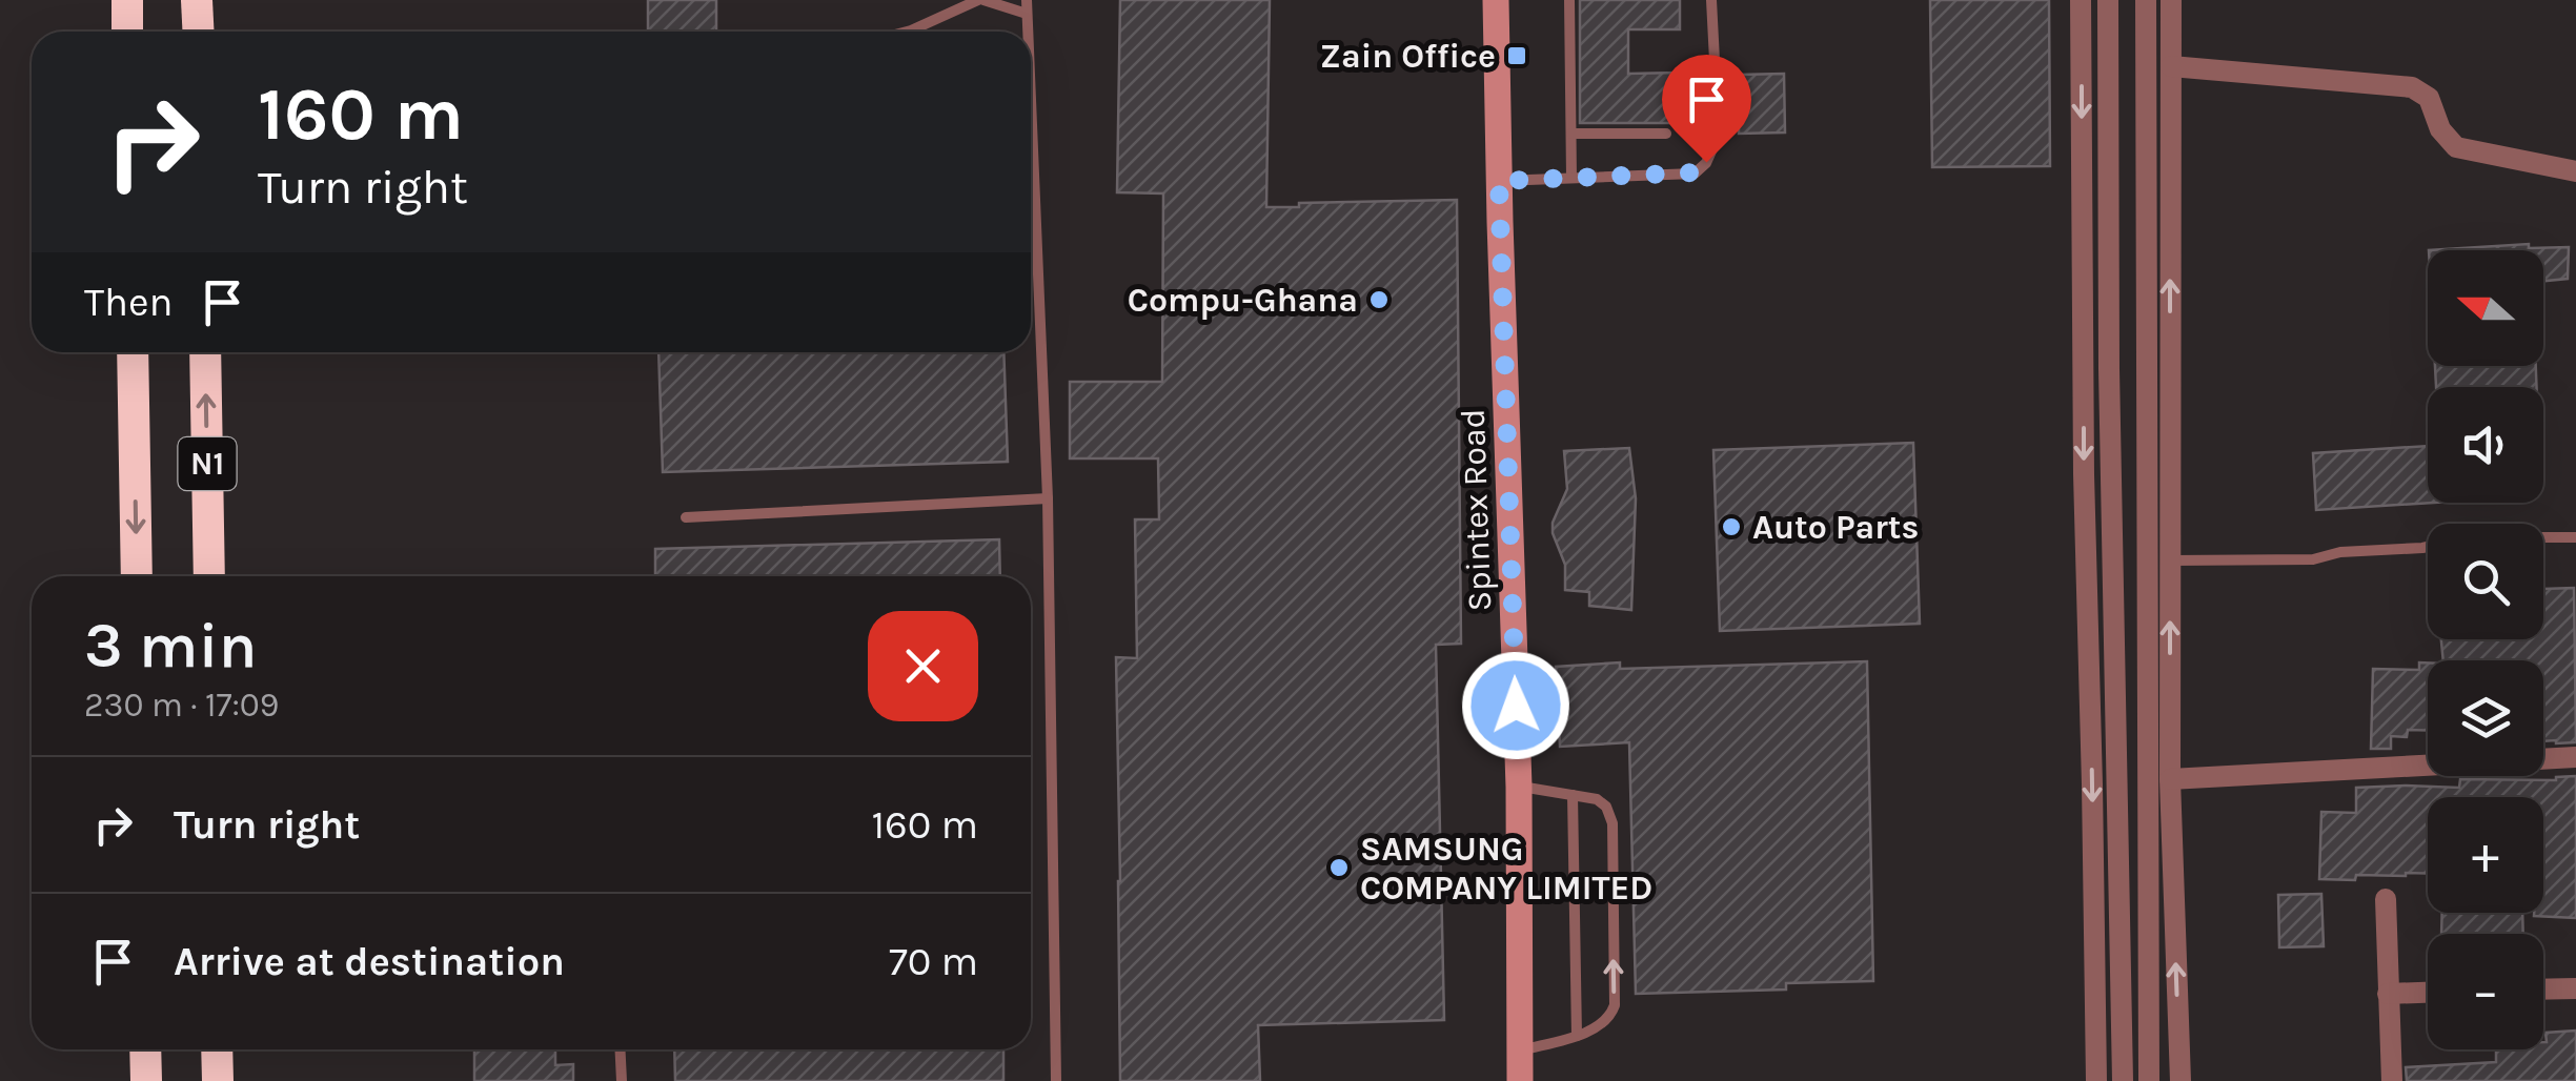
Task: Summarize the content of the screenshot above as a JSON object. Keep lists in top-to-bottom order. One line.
{"streets":{"highway":["N1"],"main road":["Spintex Road"]},"places":{"transit":["Zain Office"],"other":["Compu-Ghana","Auto Parts","SAMSUNG COMPANY LIMITED"]},"north":"left","page":{"turn":["160 m","Turn right"],"map_buttons":["+","−"],"then":"Then","heading":["3 min","230 m · 17:09"],"list":[{"name":"Turn right","value":"160 m"},{"name":"Arrive at destination","value":"70 m"}]}}
